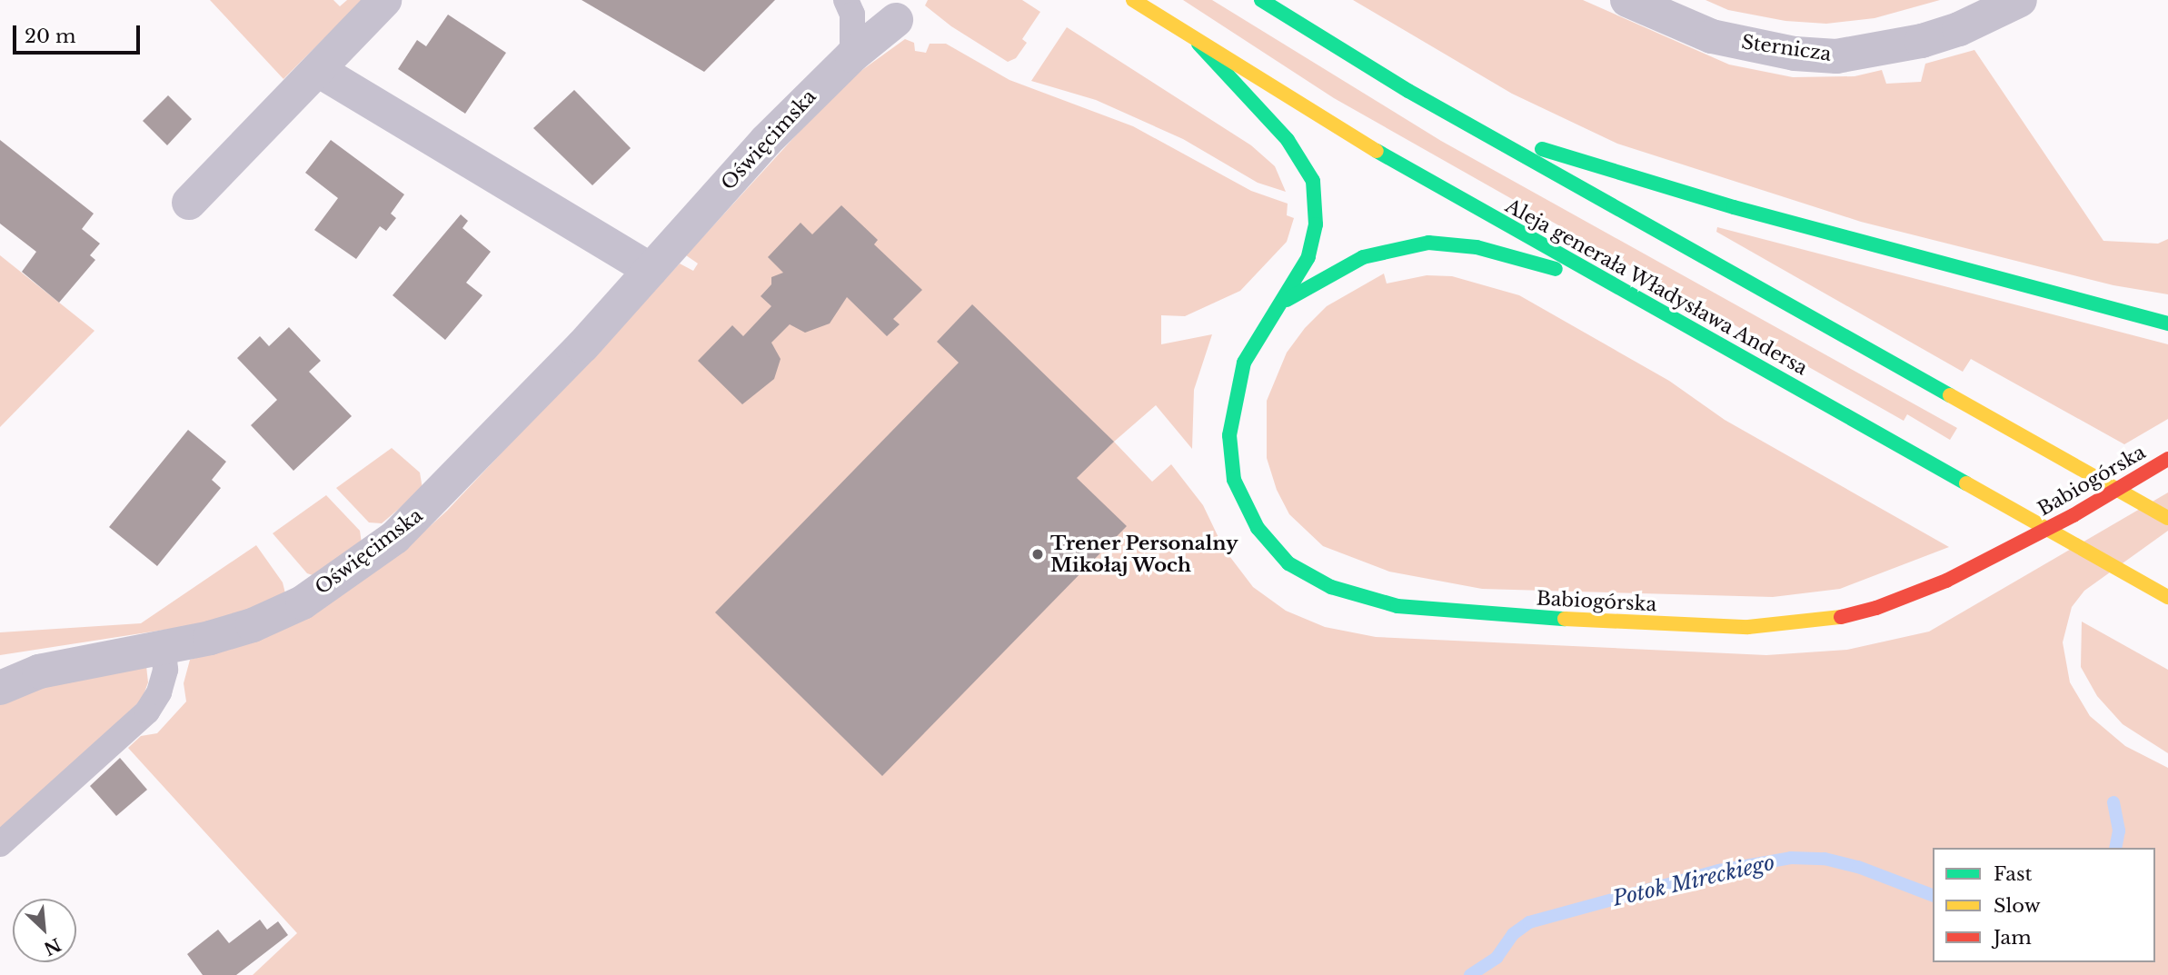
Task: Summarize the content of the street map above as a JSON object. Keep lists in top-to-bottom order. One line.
{"streets":{"main road":["Aleja generała Władysława Andersa","Babiogórska"],"street":["Sternicza","Oświęcimska"]},"water":["Potok Mireckiego"],"places":["Trener Personalny Mikołaj Woch"],"legend":["Fast","Slow","Jam"],"scale_bar":"20 m","north":"bottom right"}
